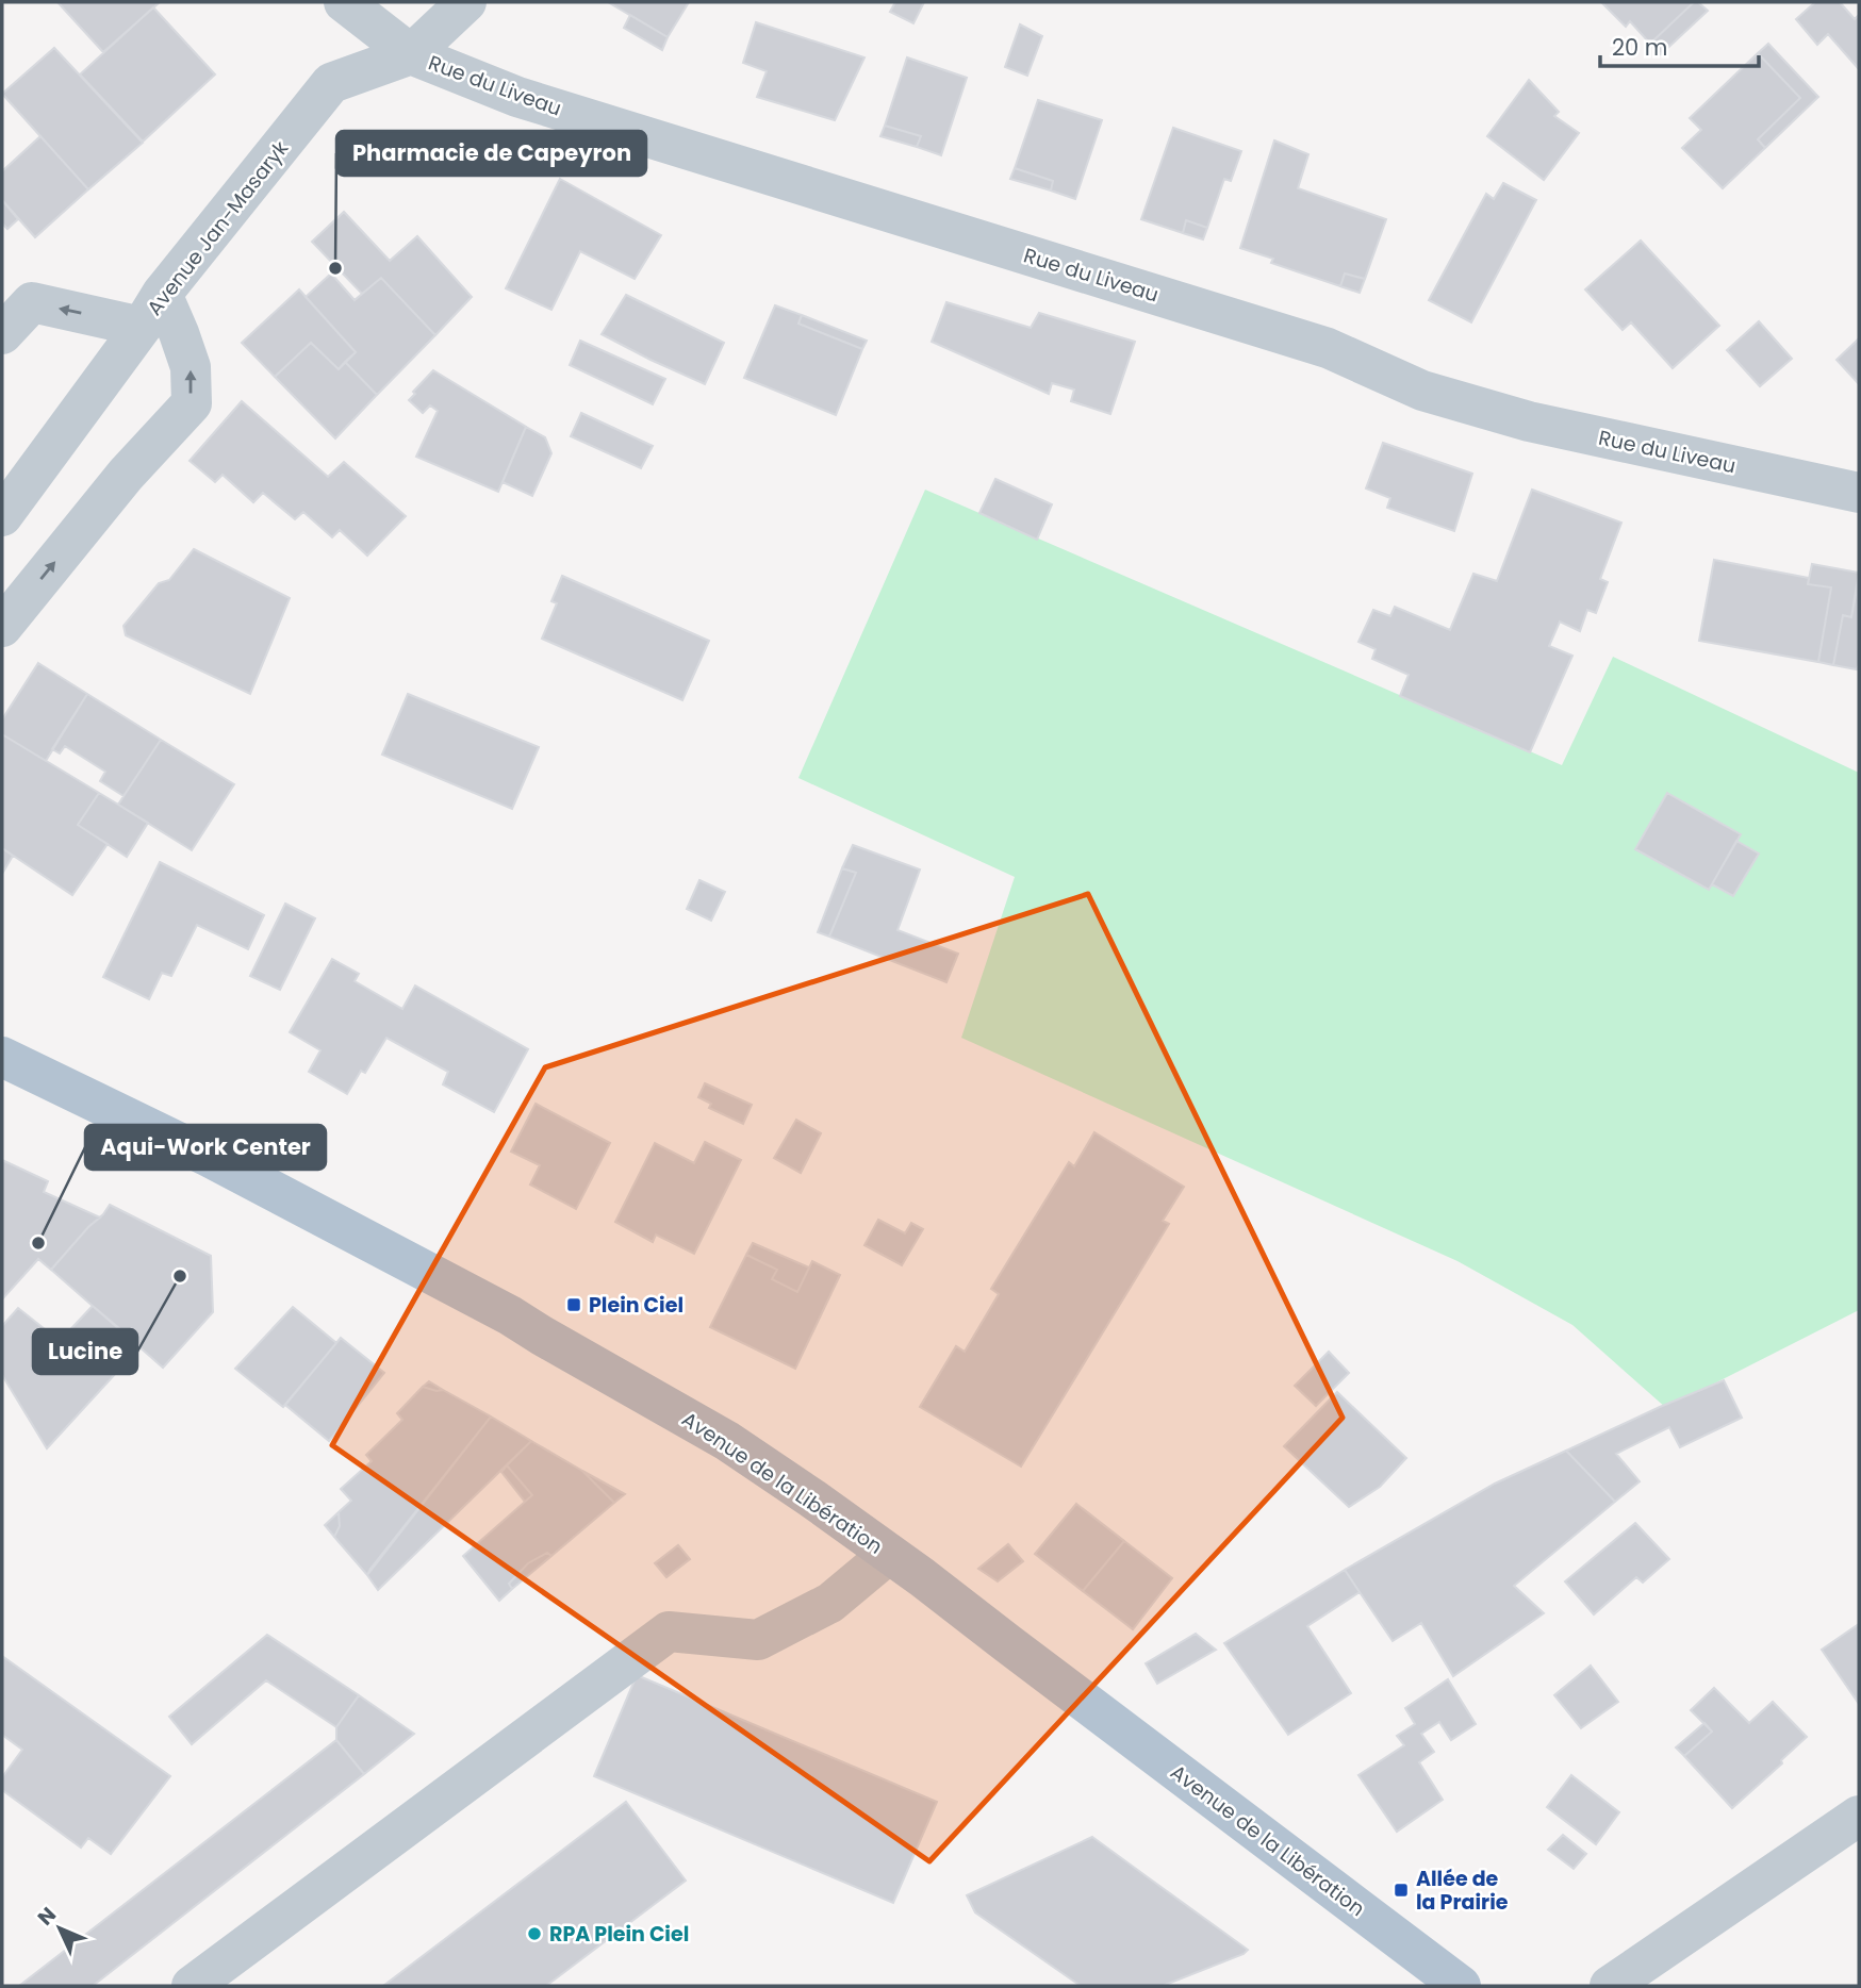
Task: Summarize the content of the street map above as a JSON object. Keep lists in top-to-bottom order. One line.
{"streets":{"main road":["Avenue de la Libération"],"street":["Rue du Liveau","Avenue Jan-Masaryk"]},"crossings":[["Rue du Liveau","Avenue Jan-Masaryk"]],"places":{"other":["Pharmacie de Capeyron","Aqui-Work Center","Lucine","RPA Plein Ciel"],"transit":["Plein Ciel","Allée de la Prairie"]},"scale_bar":"20 m","north":"top left"}
